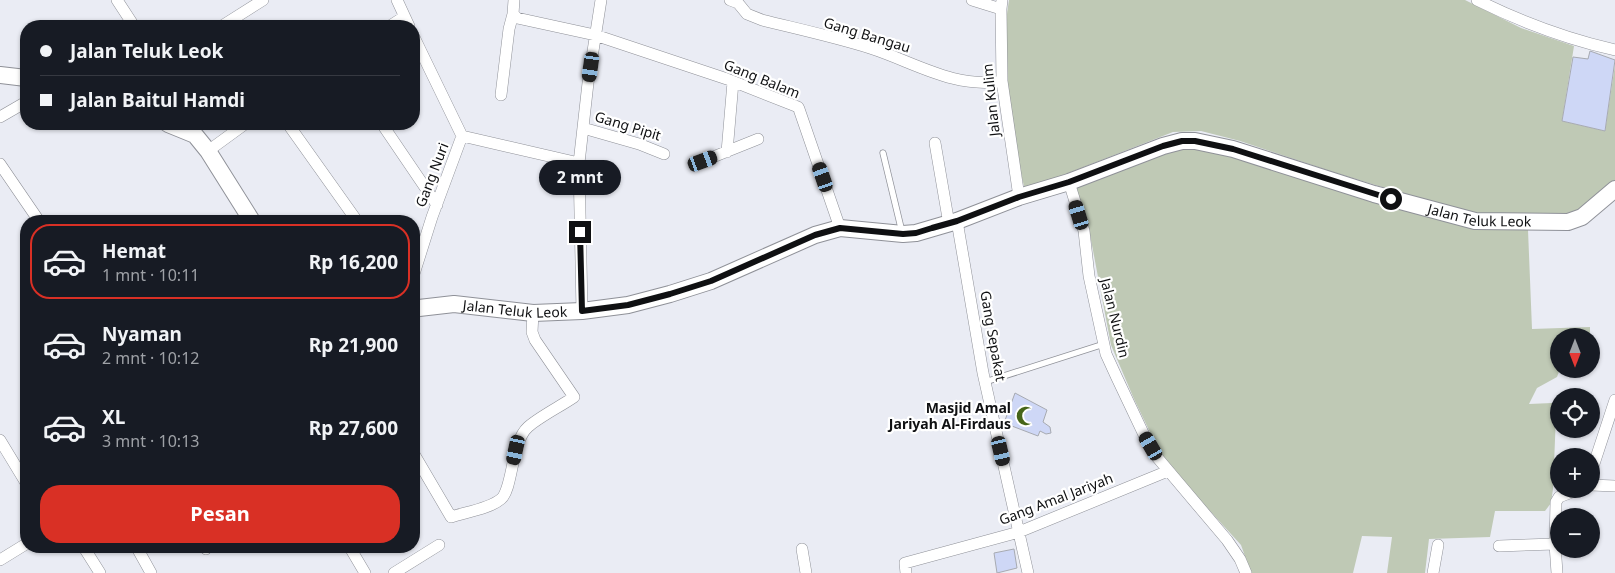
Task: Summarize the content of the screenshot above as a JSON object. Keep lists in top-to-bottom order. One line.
{"streets":{"street":["Gang Bangau","Gang Balam","Jalan Kulim","Gang Pipit","Gang Nuri","Jalan Teluk Leok","Jalan Nurdin","Gang Sepakat","Gang Amal Jariyah"]},"crossings":[["Gang Bangau","Jalan Kulim"],["Gang Balam","Jalan Teluk Leok"],["Jalan Kulim","Jalan Teluk Leok"],["Jalan Teluk Leok","Jalan Nurdin"],["Jalan Teluk Leok","Gang Sepakat"],["Jalan Nurdin","Gang Amal Jariyah"],["Gang Sepakat","Gang Amal Jariyah"]],"places":{"mosque":["Masjid Amal Jariyah Al-Firdaus"]},"north":"bottom","page":{"banner":["Jalan Teluk Leok","Jalan Baitul Hamdi"],"bubble":"2 mnt","list":[{"name":"Hemat","note":"1 mnt · 10:11","value":"Rp 16,200"},{"name":"Nyaman","note":"2 mnt · 10:12","value":"Rp 21,900"},{"name":"XL","note":"3 mnt · 10:13","value":"Rp 27,600"}],"map_buttons":["+","−"],"buttons":"Pesan"}}
